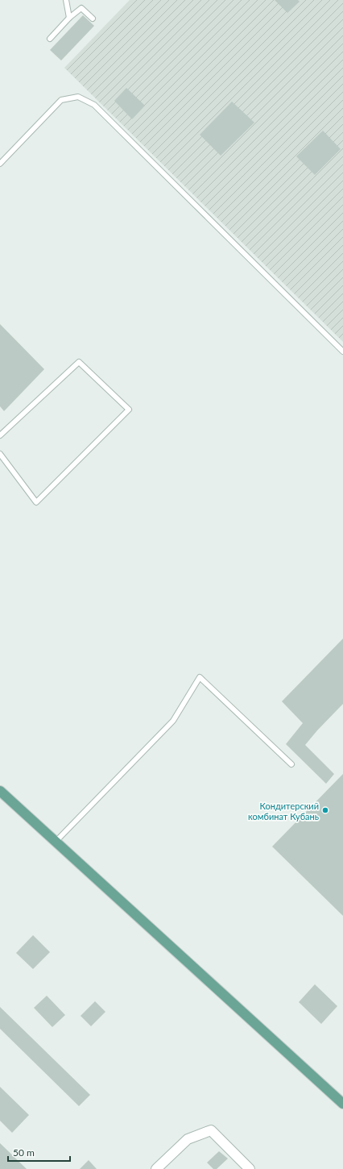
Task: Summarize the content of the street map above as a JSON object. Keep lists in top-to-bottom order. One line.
{"places":["Кондитерский комбинат Кубань"],"scale_bar":"50 m"}
